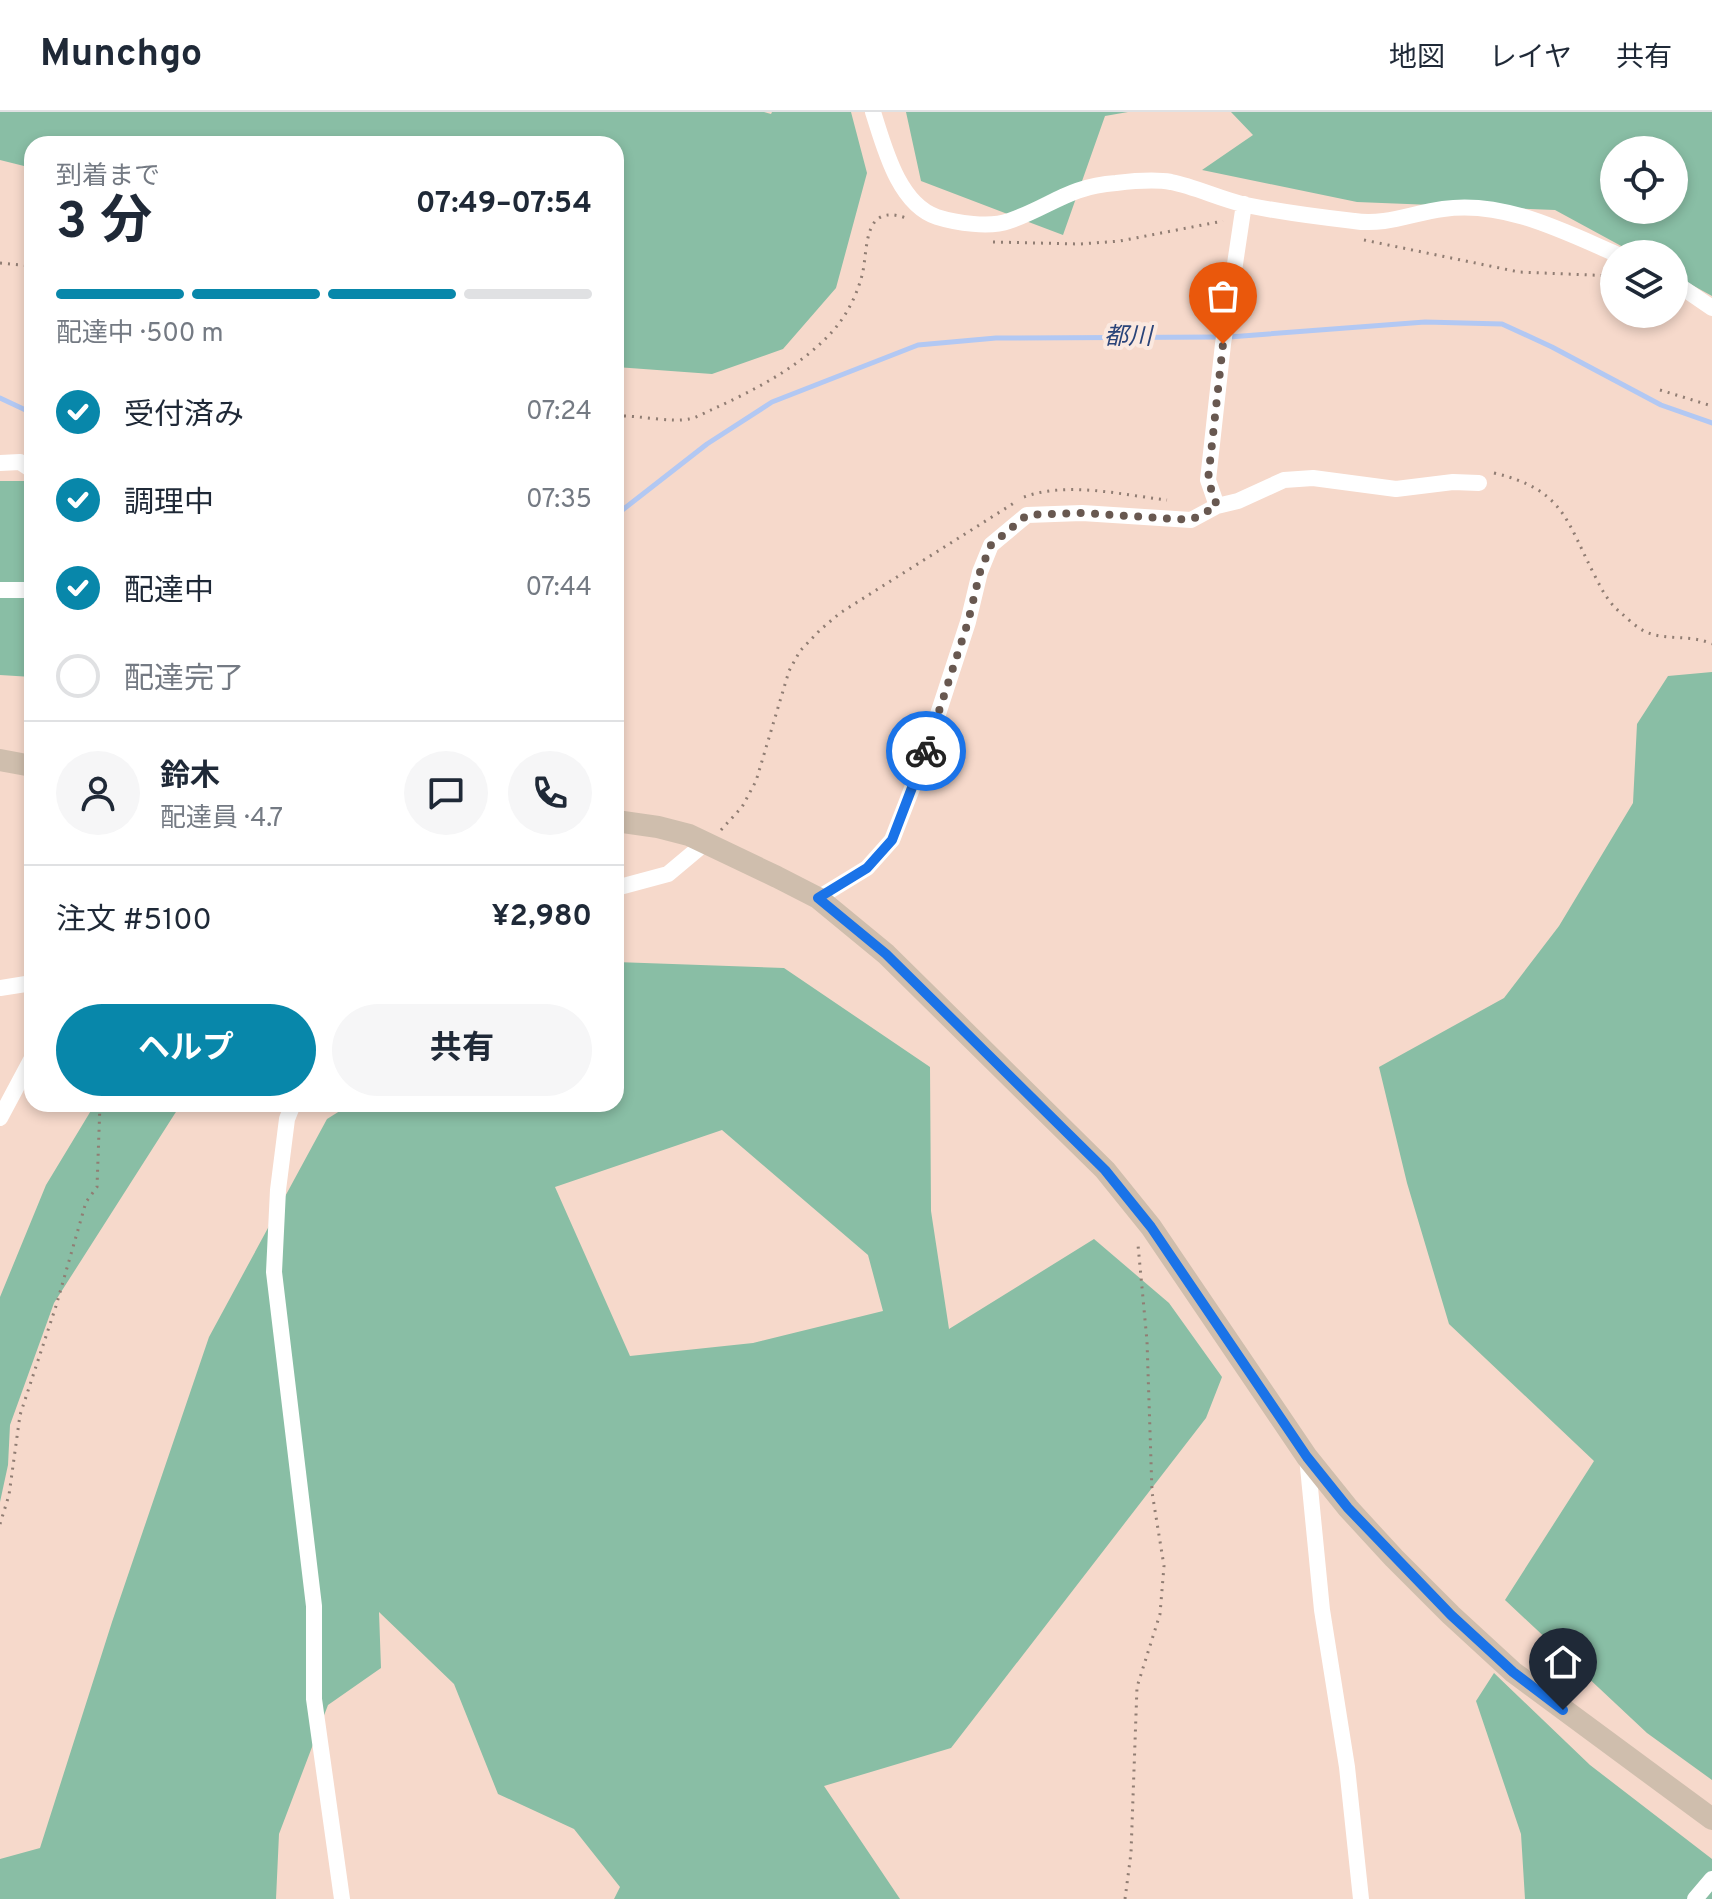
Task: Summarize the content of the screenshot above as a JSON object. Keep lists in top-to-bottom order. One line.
{"water":["都川"],"page":{"header":"Munchgo","nav":["地図","レイヤ","共有"],"heading":["3 分","到着まで","07:49–07:54"],"panel":["鈴木","配達員 · 4.7","注文 #5100","¥2,980"],"bar":"配達中 · 500 m","list":[["受付済み","07:24"],["調理中","07:35"],["配達中","07:44"],"配達完了"],"buttons":["ヘルプ","共有"]}}
